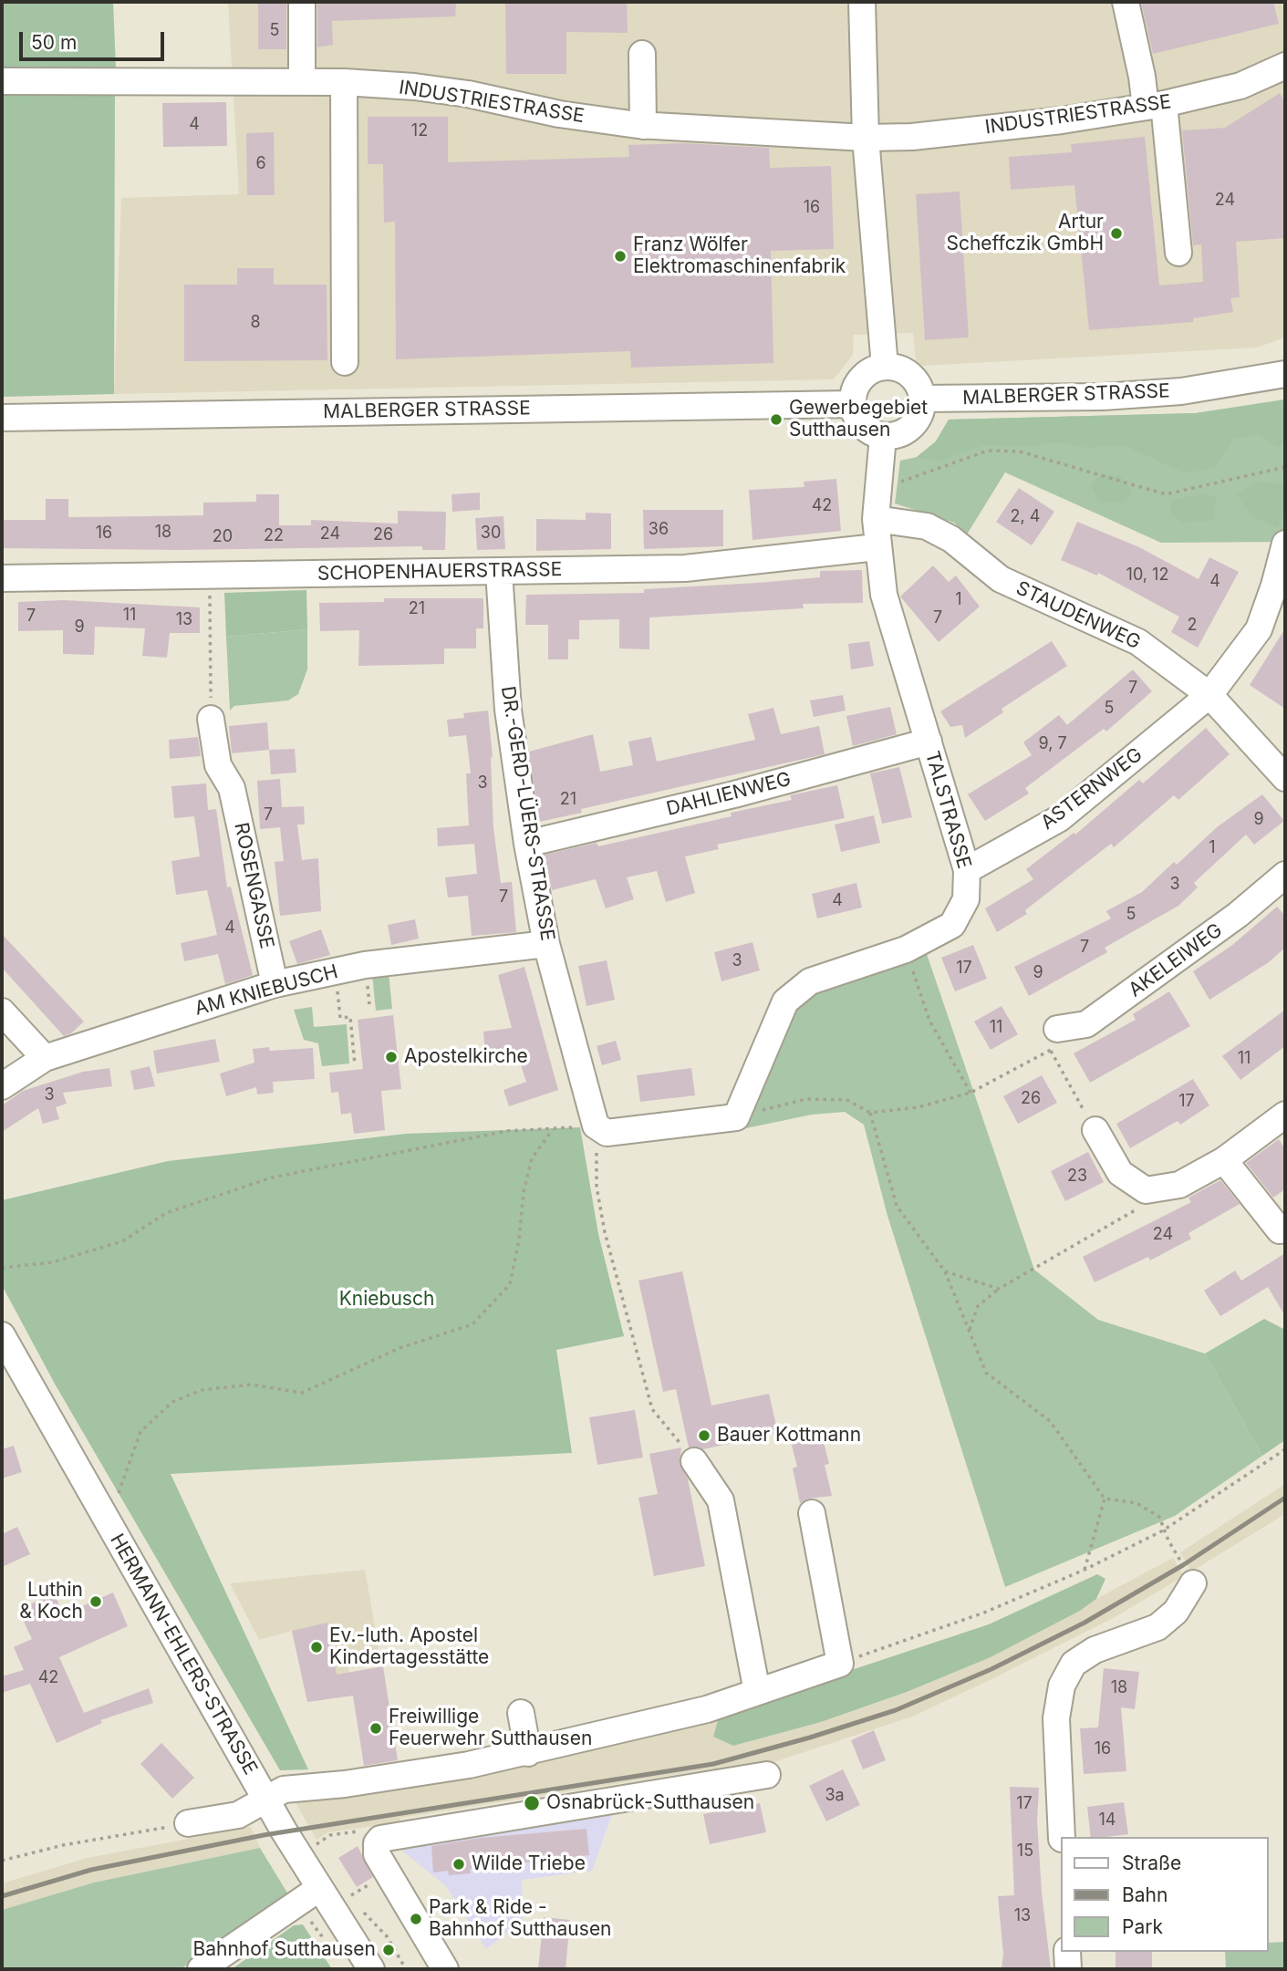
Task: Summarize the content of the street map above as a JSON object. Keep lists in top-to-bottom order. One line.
{"streets":{"street":["INDUSTRIESTRASSE","MALBERGER STRASSE","SCHOPENHAUERSTRASSE","STAUDENWEG","ASTERNWEG","DAHLIENWEG","TALSTRASSE","DR.-GERD-LÜERS-STRASSE","ROSENGASSE","AKELEIWEG","AM KNIEBUSCH","HERMANN-EHLERS-STRASSE"]},"crossings":[["MALBERGER STRASSE","TALSTRASSE"],["SCHOPENHAUERSTRASSE","TALSTRASSE"],["SCHOPENHAUERSTRASSE","DR.-GERD-LÜERS-STRASSE"],["STAUDENWEG","ASTERNWEG"],["STAUDENWEG","TALSTRASSE"],["ASTERNWEG","TALSTRASSE"],["DAHLIENWEG","TALSTRASSE"],["DAHLIENWEG","DR.-GERD-LÜERS-STRASSE"],["DR.-GERD-LÜERS-STRASSE","AM KNIEBUSCH"],["ROSENGASSE","AM KNIEBUSCH"]],"parks":["Kniebusch"],"places":["Artur Scheffczik GmbH","Franz Wölfer Elektromaschinenfabrik","Gewerbegebiet Sutthausen","Apostelkirche","Bauer Kottmann","Luthin & Koch","Ev.-luth. Apostel Kindertagesstätte","Freiwillige Feuerwehr Sutthausen","Osnabrück-Sutthausen","Wilde Triebe","Park & Ride - Bahnhof Sutthausen","Bahnhof Sutthausen"],"house_numbers":["5","4","12","6","24","16","8","42","2, 4","36","18","16","30","24","26","22","20","10, 12","4","1","21","11","7","7","13","2","9","7","5","9, 7","3","21","7","9","1","3","7","4","5","4","7","3","17","9","11","11","3","26","17","23","24","42","18","16","3a","17","14","15","13"],"legend":["Straße","Bahn","Park"],"scale_bar":"50 m"}
